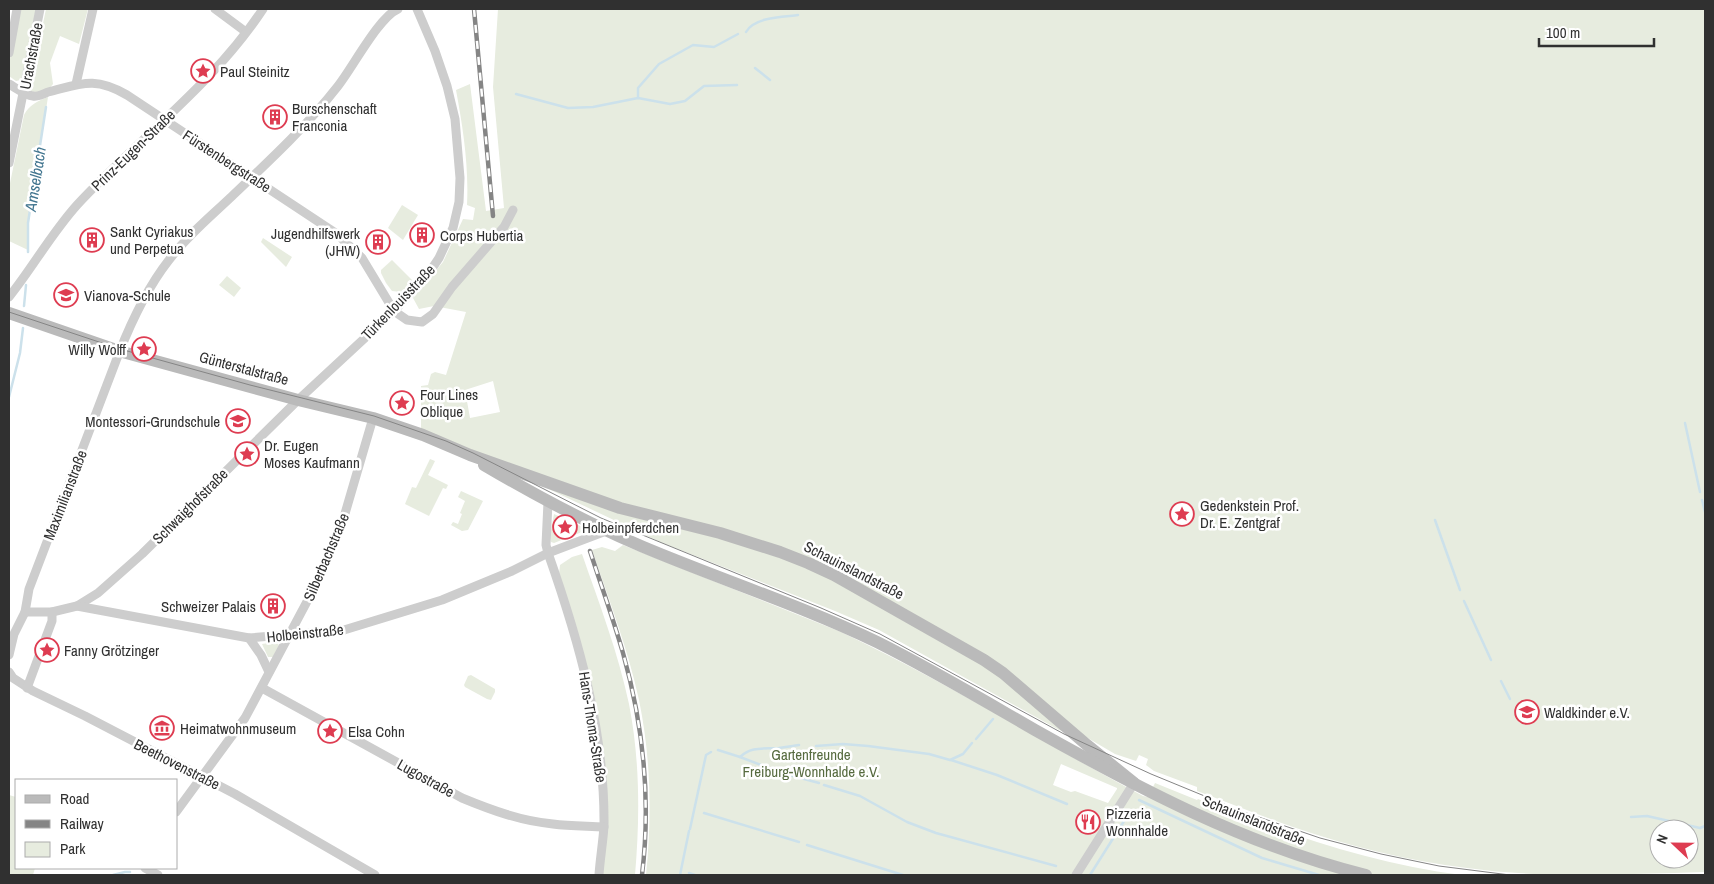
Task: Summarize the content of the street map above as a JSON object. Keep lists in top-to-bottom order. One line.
{"streets":{"main road":["Günterstalstraße","Schauinslandstraße"],"street":["Urachstraße","Prinz-Eugen-Straße","Fürstenbergstraße","Türkenlouisstraße","Maximilianstraße","Schwaighofstraße","Silberbachstraße","Holbeinstraße","Hans-Thoma-Straße","Beethovenstraße","Lugostraße"]},"crossings":[["Urachstraße","Fürstenbergstraße"],["Prinz-Eugen-Straße","Fürstenbergstraße"],["Fürstenbergstraße","Türkenlouisstraße"],["Fürstenbergstraße","Maximilianstraße"],["Türkenlouisstraße","Günterstalstraße"],["Türkenlouisstraße","Schwaighofstraße"],["Günterstalstraße","Maximilianstraße"],["Günterstalstraße","Schwaighofstraße"],["Günterstalstraße","Silberbachstraße"],["Günterstalstraße","Schauinslandstraße"],["Günterstalstraße","Holbeinstraße"],["Maximilianstraße","Holbeinstraße"],["Schwaighofstraße","Holbeinstraße"],["Silberbachstraße","Holbeinstraße"],["Silberbachstraße","Beethovenstraße"],["Silberbachstraße","Lugostraße"],["Schauinslandstraße","Holbeinstraße"],["Holbeinstraße","Hans-Thoma-Straße"],["Hans-Thoma-Straße","Lugostraße"]],"water":["Amselbach"],"parks":["Gartenfreunde Freiburg-Wonnhalde e.V."],"places":{"place":["Paul Steinitz","Willy Wolff","Four Lines Oblique","Dr. Eugen Moses Kaufmann","Gedenkstein Prof. Dr. E. Zentgraf","Holbeinpferdchen","Fanny Grötzinger","Elsa Cohn"],"building":["Burschenschaft Franconia","Corps Hubertia","Sankt Cyriakus und Perpetua","Jugendhilfswerk (JHW)","Schweizer Palais"],"school or university":["Vianova-Schule","Montessori-Grundschule","Waldkinder e.V."],"museum":["Heimatwohnmuseum"],"restaurant":["Pizzeria Wonnhalde"]},"legend":["Road","Railway","Park"],"scale_bar":"100 m","north":"left"}
